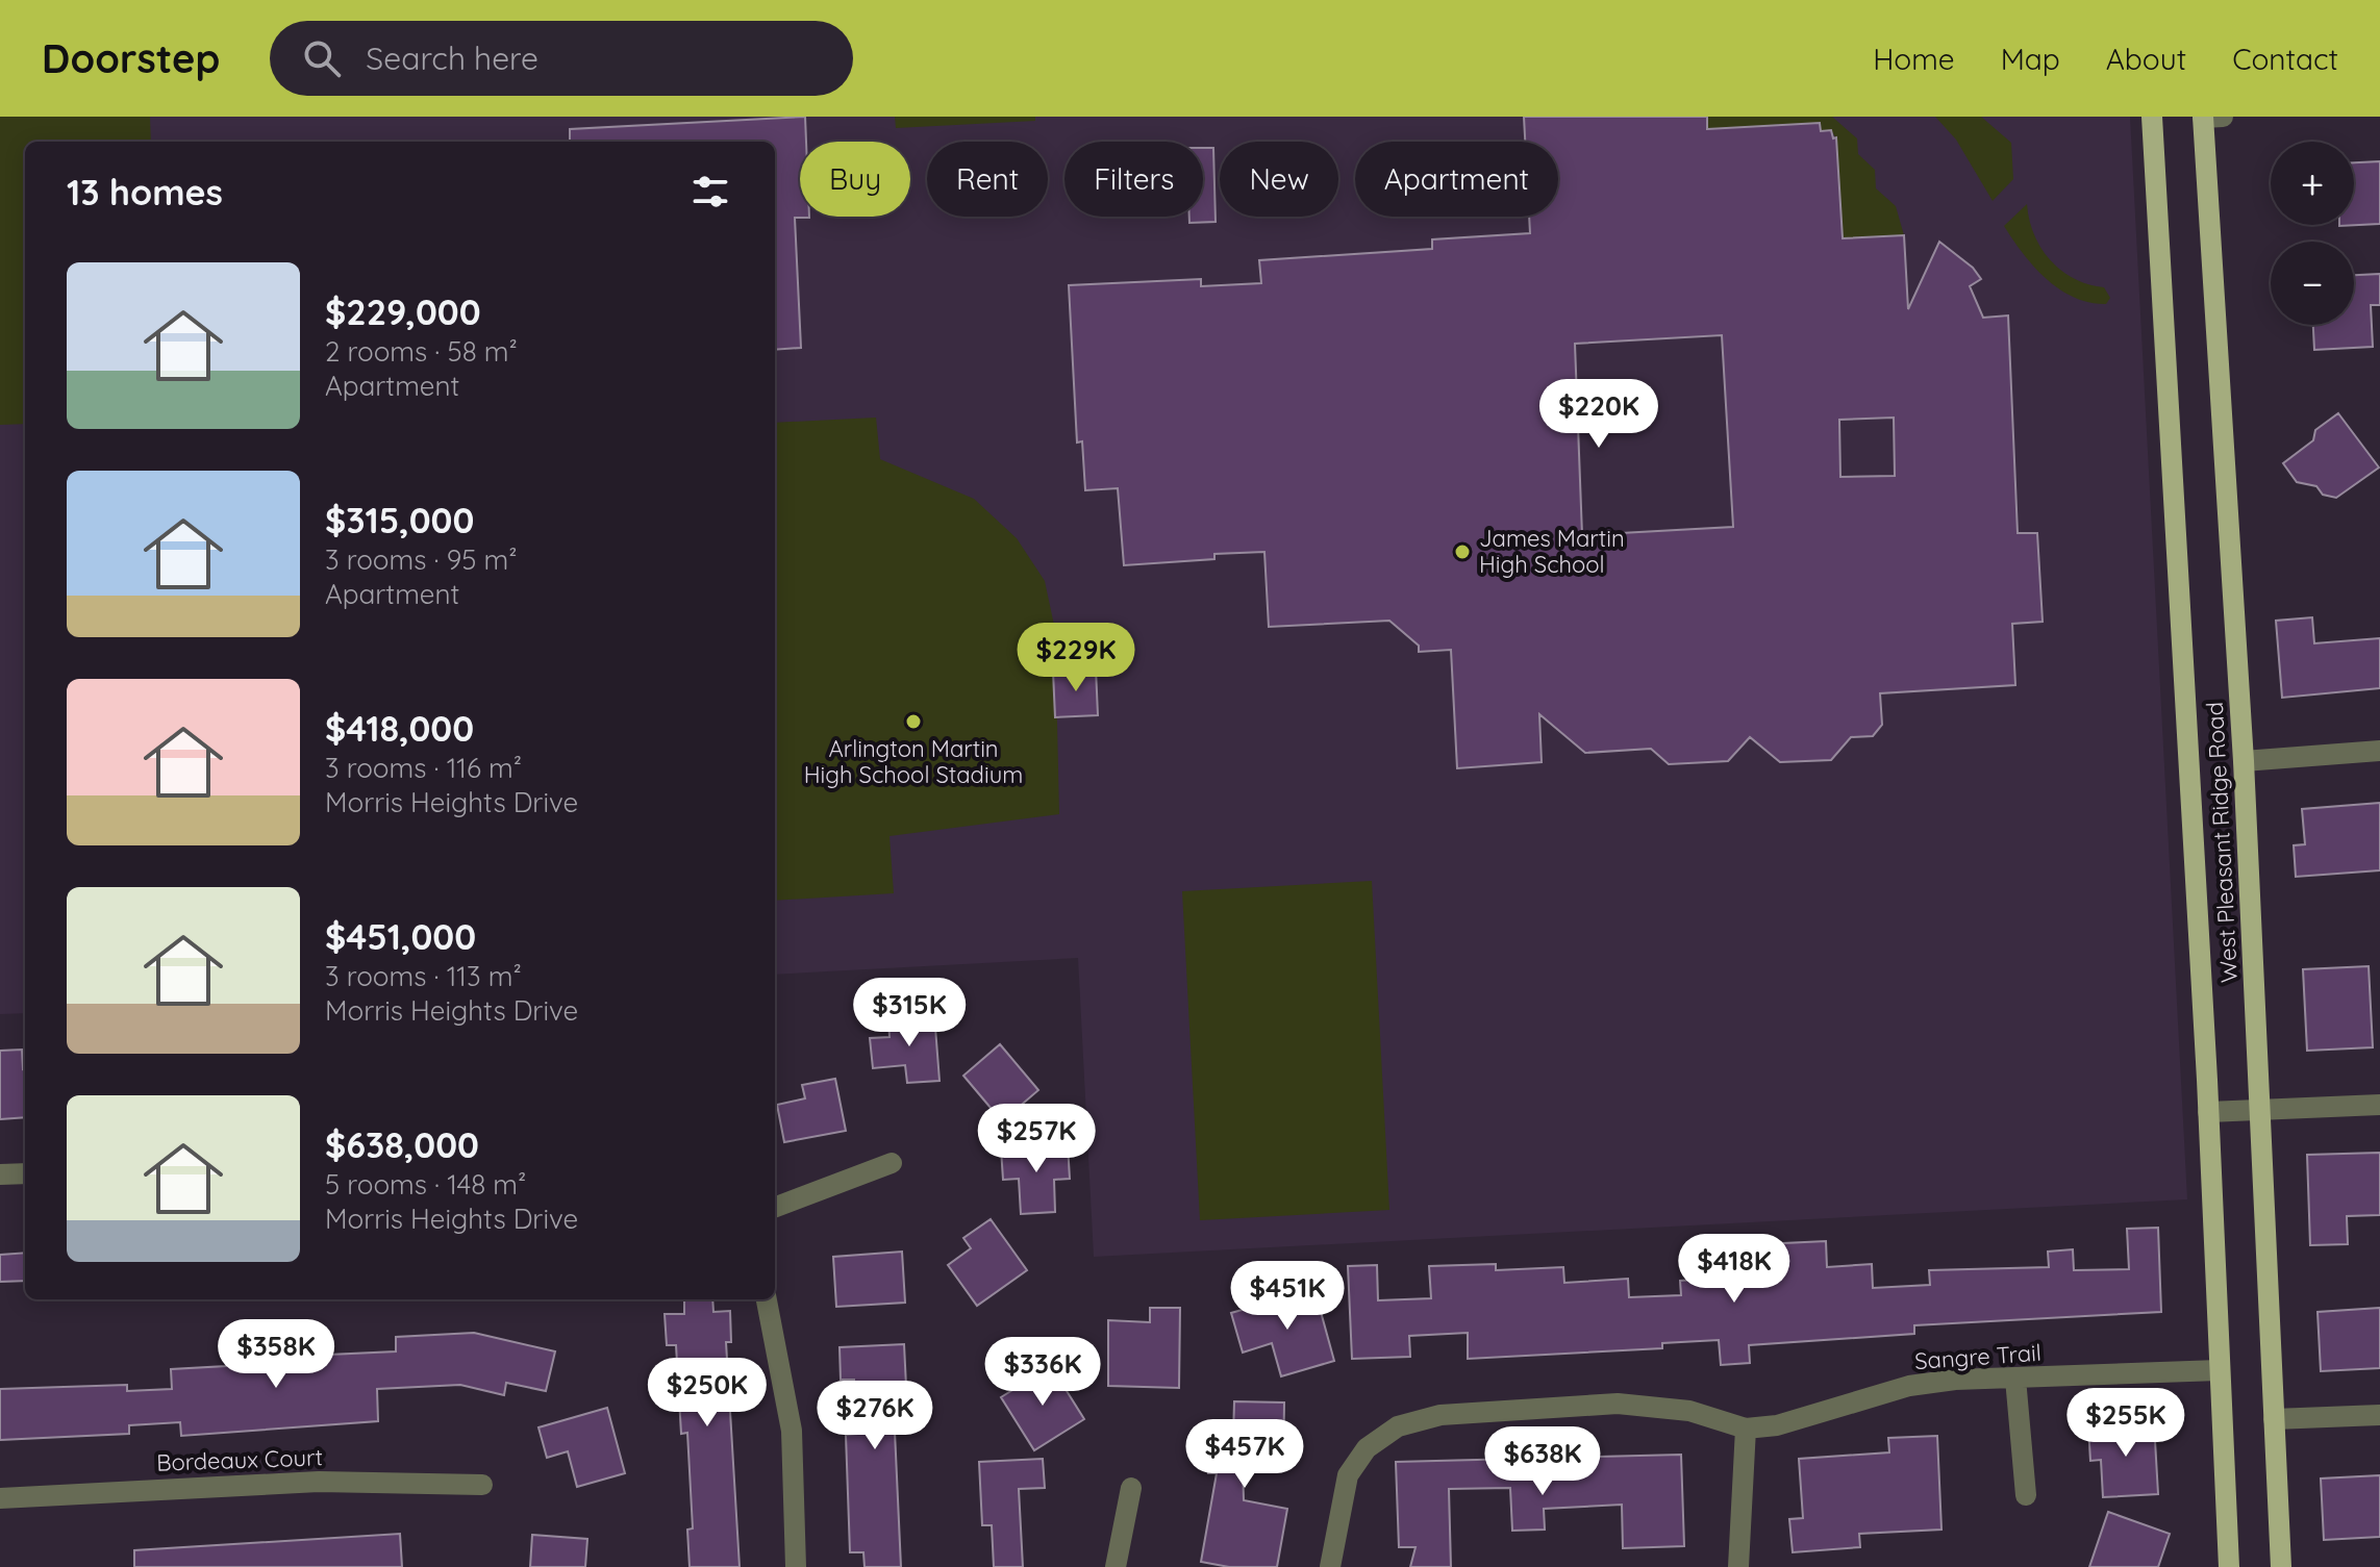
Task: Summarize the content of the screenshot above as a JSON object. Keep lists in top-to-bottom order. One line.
{"streets":{"main road":["West Pleasant Ridge Road"],"street":["Sangre Trail","Bordeaux Court"]},"crossings":[["West Pleasant Ridge Road","Sangre Trail"]],"places":["James Martin High School","Arlington Martin High School Stadium"],"page":{"header":"Doorstep","search":"Search here","nav":["Home","Map","About","Contact"],"map_buttons":["+","−"],"chip":["Buy","Rent","Filters","New","Apartment"],"heading":"13 homes","list":[{"name":"$229,000","note":"2 rooms · 58 m² · Apartment"},{"name":"$315,000","note":"3 rooms · 95 m² · Apartment"},{"name":"$418,000","note":"3 rooms · 116 m² · Morris Heights Drive"},{"name":"$451,000","note":"3 rooms · 113 m² · Morris Heights Drive"},{"name":"$638,000","note":"5 rooms · 148 m² · Morris Heights Drive"}],"price":["$220K","$229K","$315K","$257K","$418K","$451K","$358K","$336K","$250K","$276K","$255K","$457K","$638K"]}}
